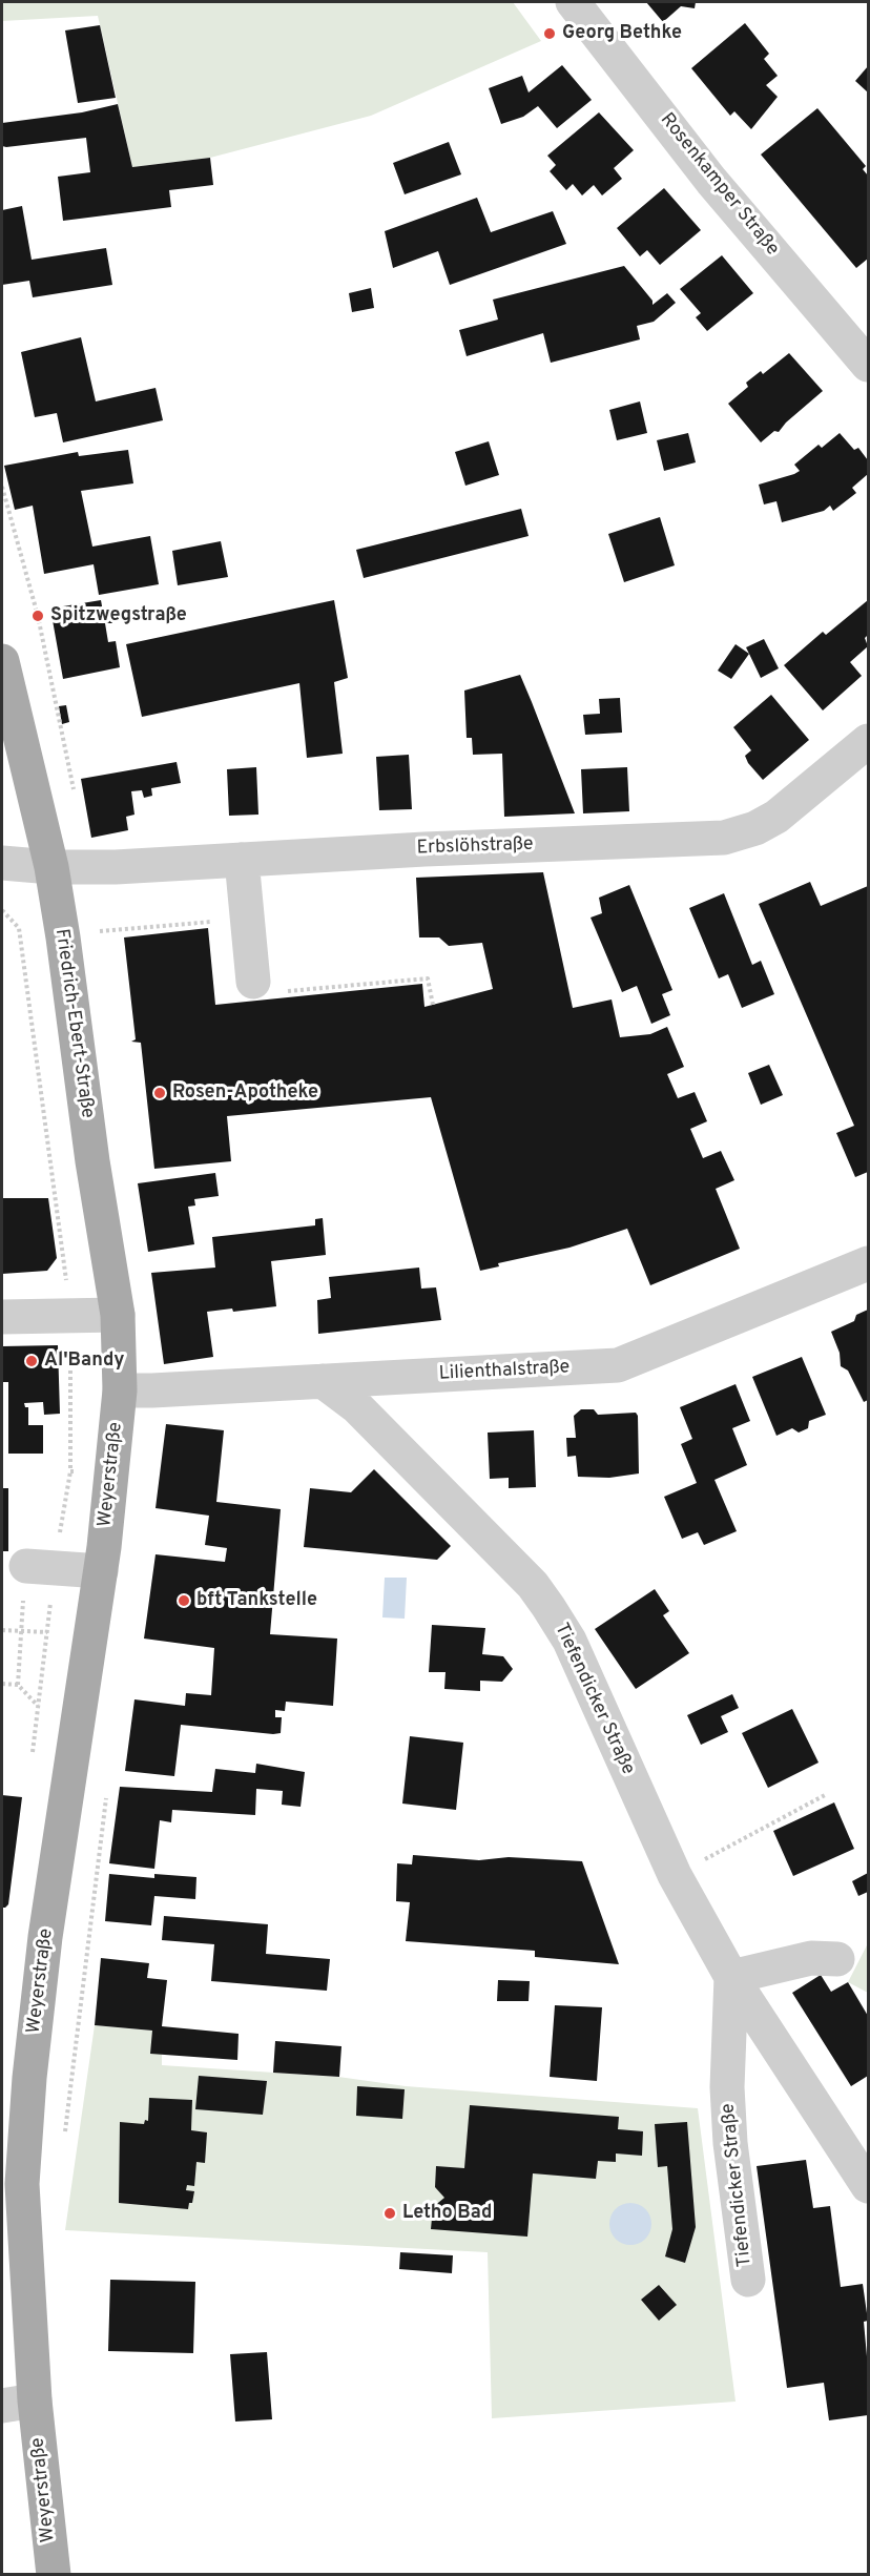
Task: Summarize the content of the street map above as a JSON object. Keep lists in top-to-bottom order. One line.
{"streets":{"main road":["Friedrich-Ebert-Straße","Weyerstraße"],"street":["Rosenkamper Straße","Erbslöhstraße","Lilienthalstraße","Tiefendicker Straße"]},"crossings":[["Erbslöhstraße","Friedrich-Ebert-Straße"],["Friedrich-Ebert-Straße","Lilienthalstraße"],["Friedrich-Ebert-Straße","Weyerstraße"],["Lilienthalstraße","Weyerstraße"],["Lilienthalstraße","Tiefendicker Straße"]],"places":["Georg Bethke","Spitzwegstraße","Rosen-Apotheke","Al'Bandy","bft Tankstelle","Letho Bad"]}
